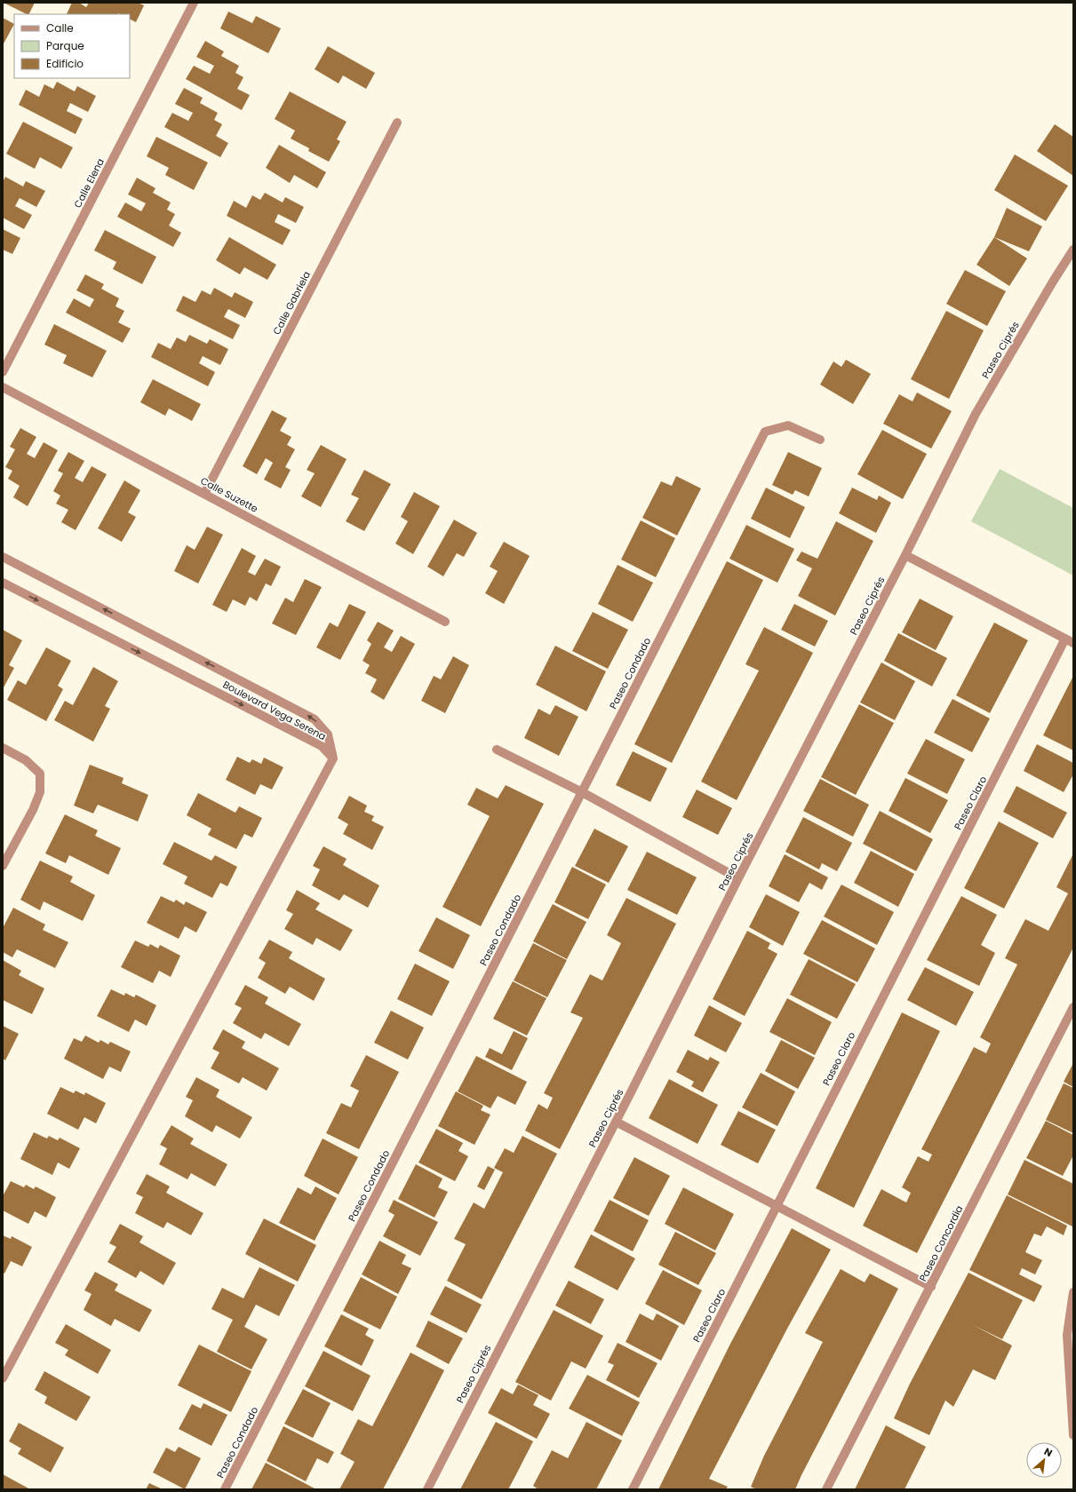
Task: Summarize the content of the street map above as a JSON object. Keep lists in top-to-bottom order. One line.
{"streets":{"street":["Calle Elena","Calle Gabriela","Paseo Ciprés","Calle Suzette","Paseo Condado","Boulevard Vega Serena","Paseo Claro","Paseo Concordia"]},"crossings":[["Calle Gabriela","Calle Suzette"]],"legend":["Calle","Parque","Edificio"],"north":"top right"}
